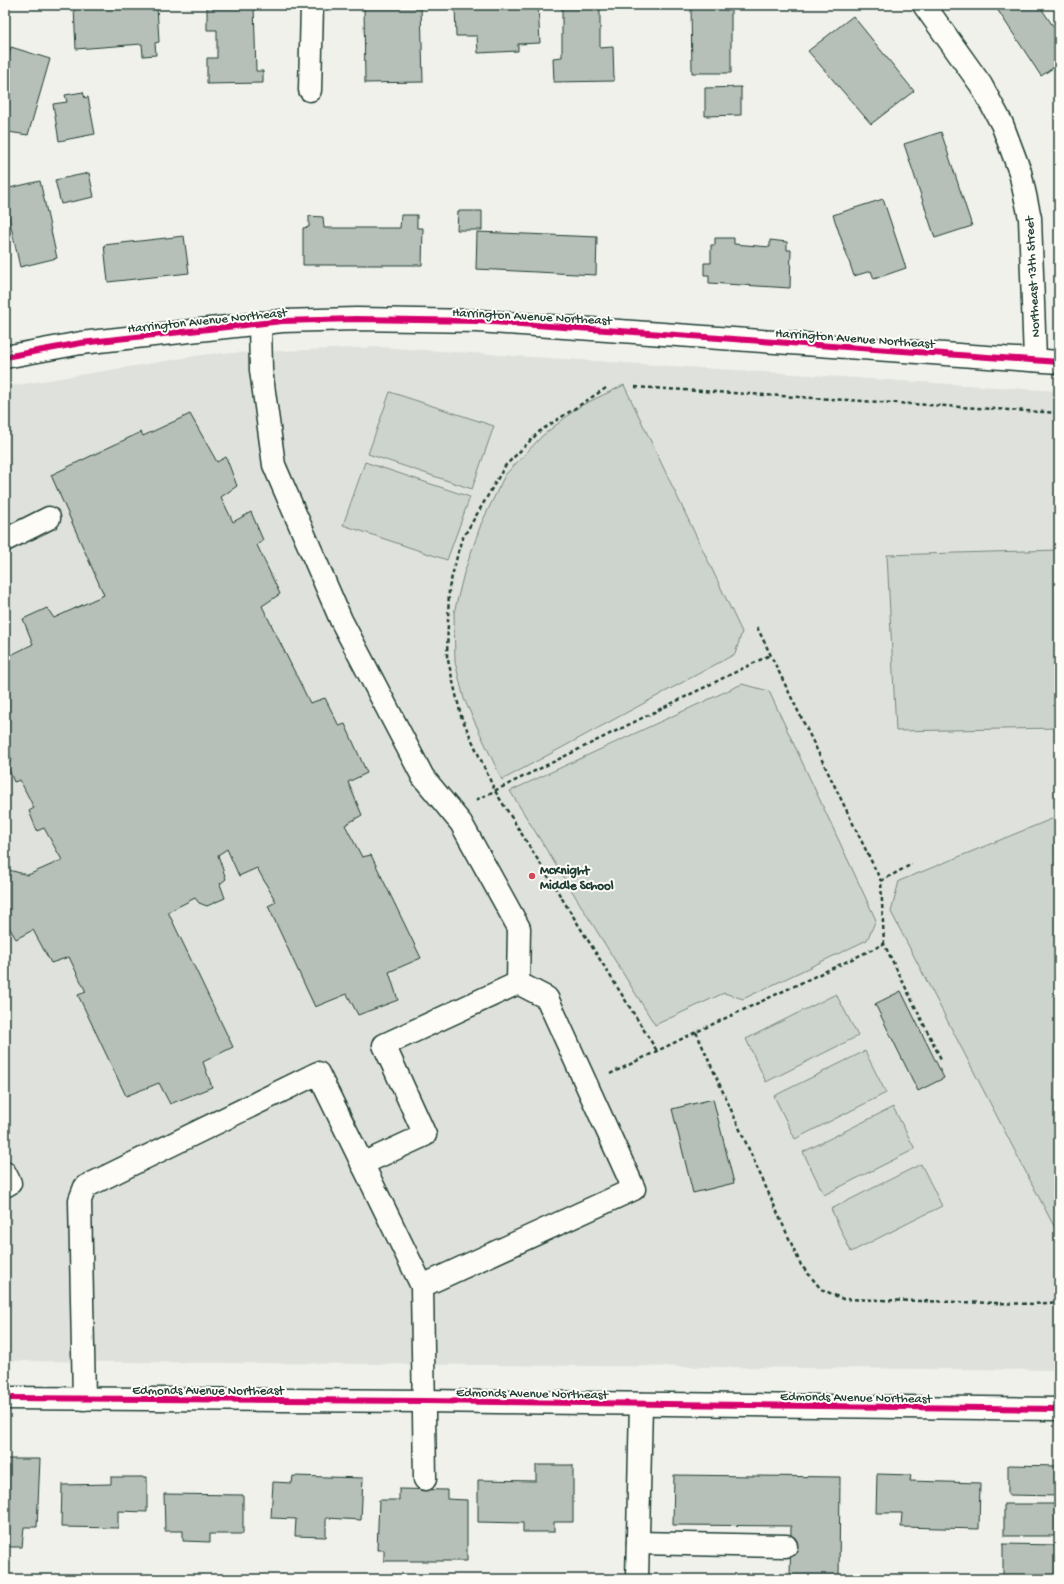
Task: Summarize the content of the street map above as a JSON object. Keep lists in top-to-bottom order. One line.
{"streets":{"street":["Northeast 13th Street","Harrington Avenue Northeast","Edmonds Avenue Northeast"]},"crossings":[["Northeast 13th Street","Harrington Avenue Northeast"]],"places":["McKnight Middle School"]}
